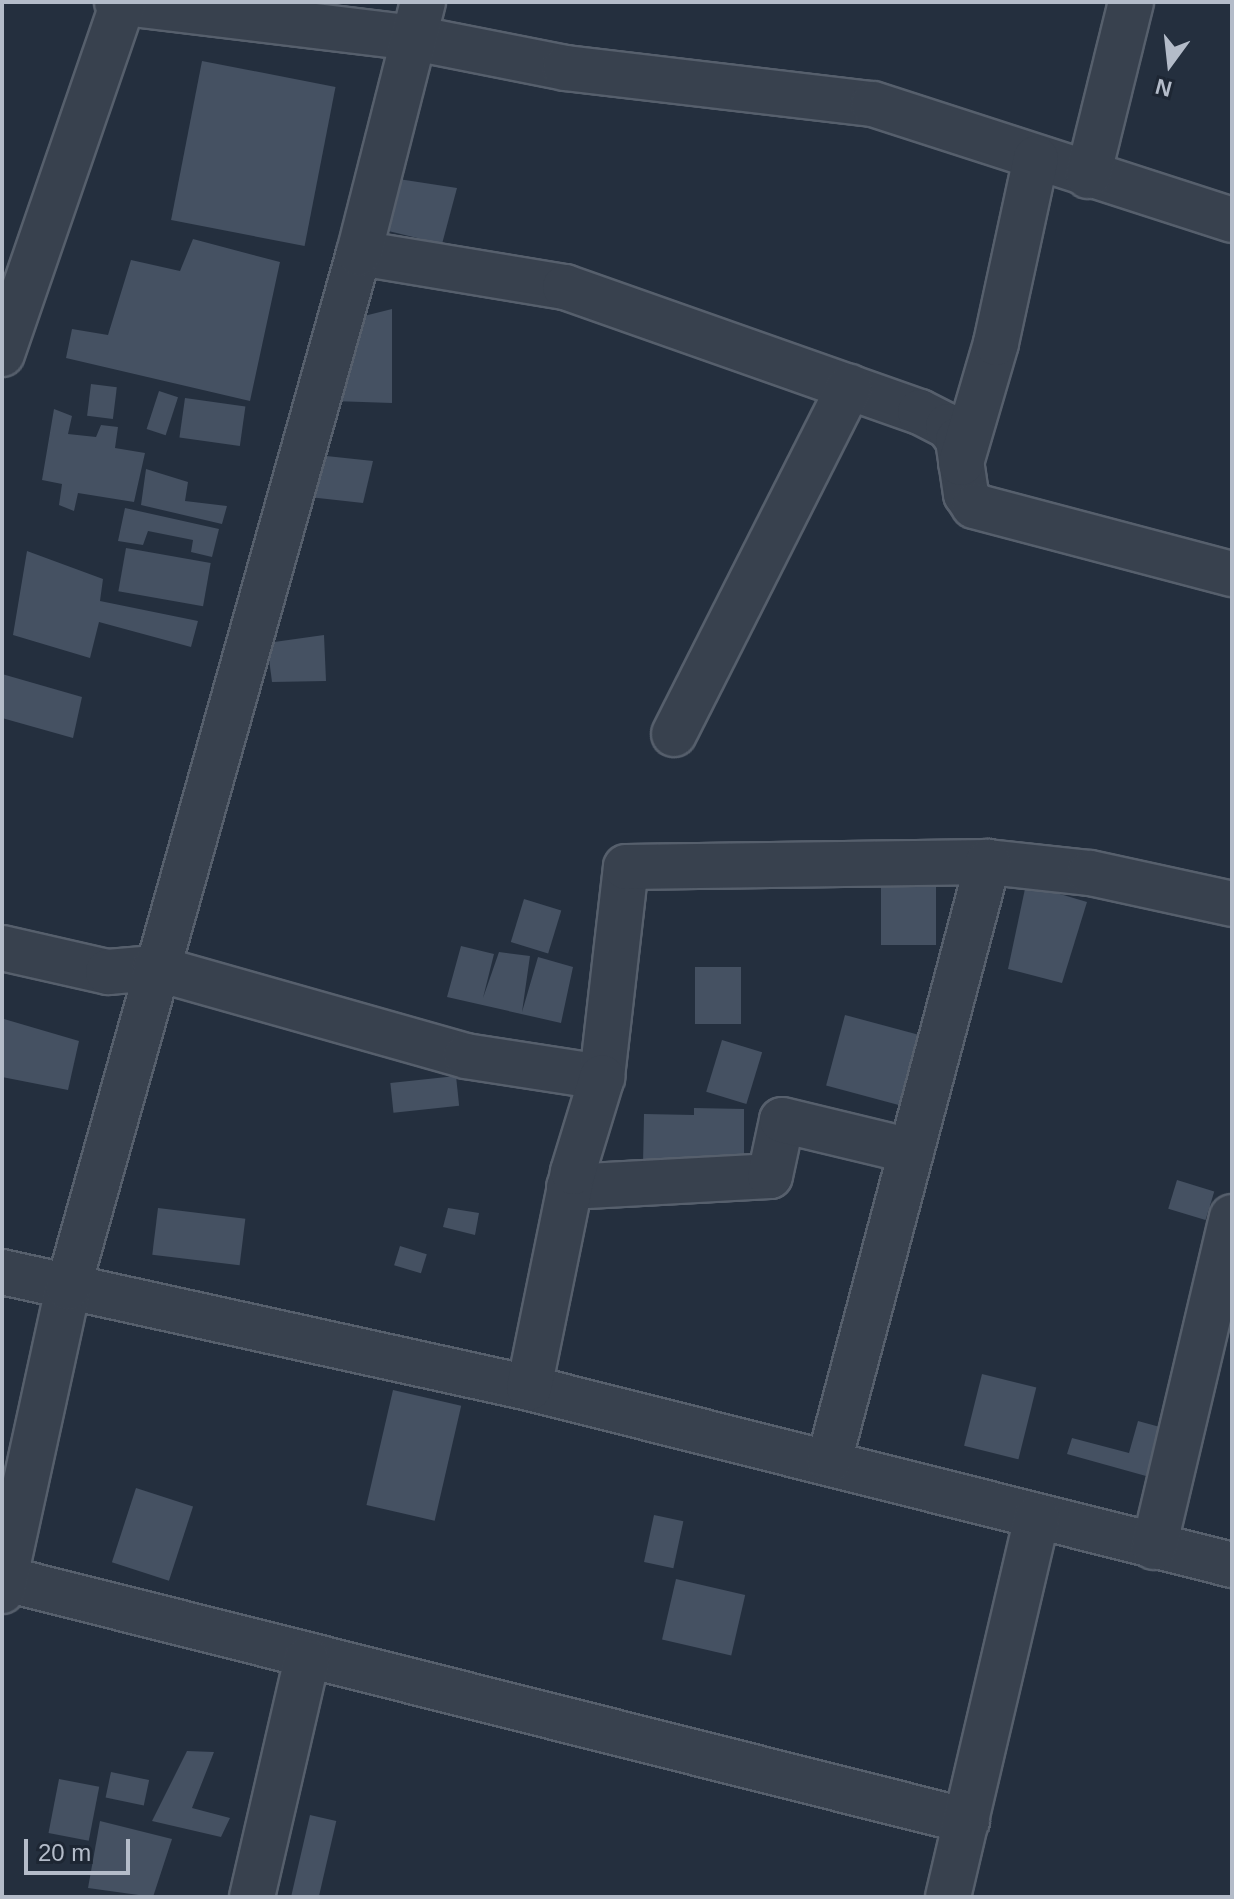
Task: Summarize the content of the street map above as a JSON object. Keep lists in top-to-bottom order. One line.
{"scale_bar":"20 m","north":"bottom"}
